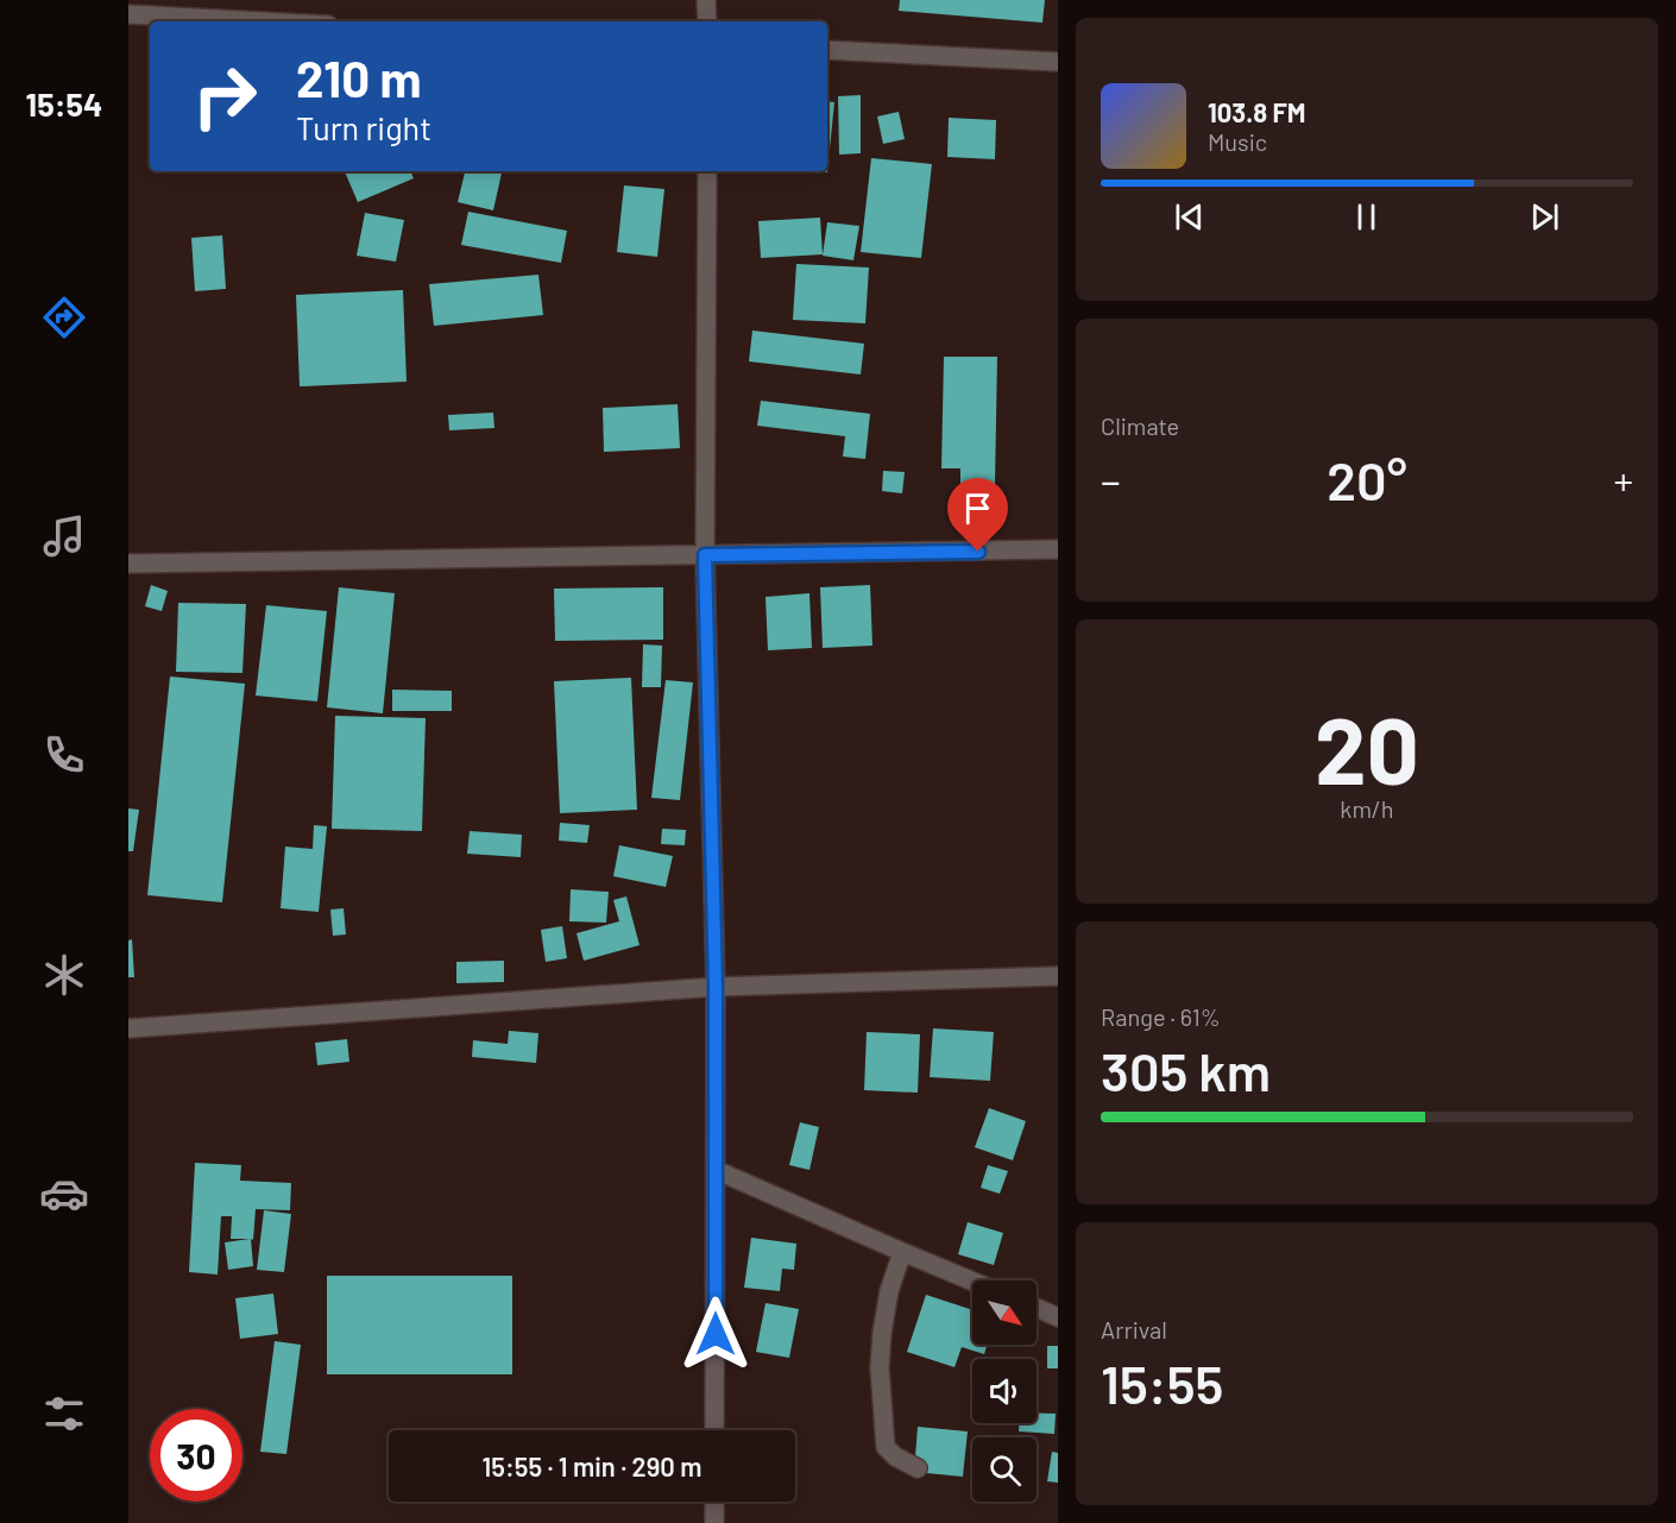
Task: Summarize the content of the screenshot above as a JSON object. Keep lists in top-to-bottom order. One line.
{"north":"bottom right","page":{"tabs":"15:54","turn":["210 m","Turn right"],"song":["103.8 FM","Music"],"tile":["Climate",["20","km/h"],["Range · 61%","305 km"],["Arrival","15:55"]],"heat":["−","20°","+"],"limit":"30","trip":"15:55 · 1 min · 290 m"}}
